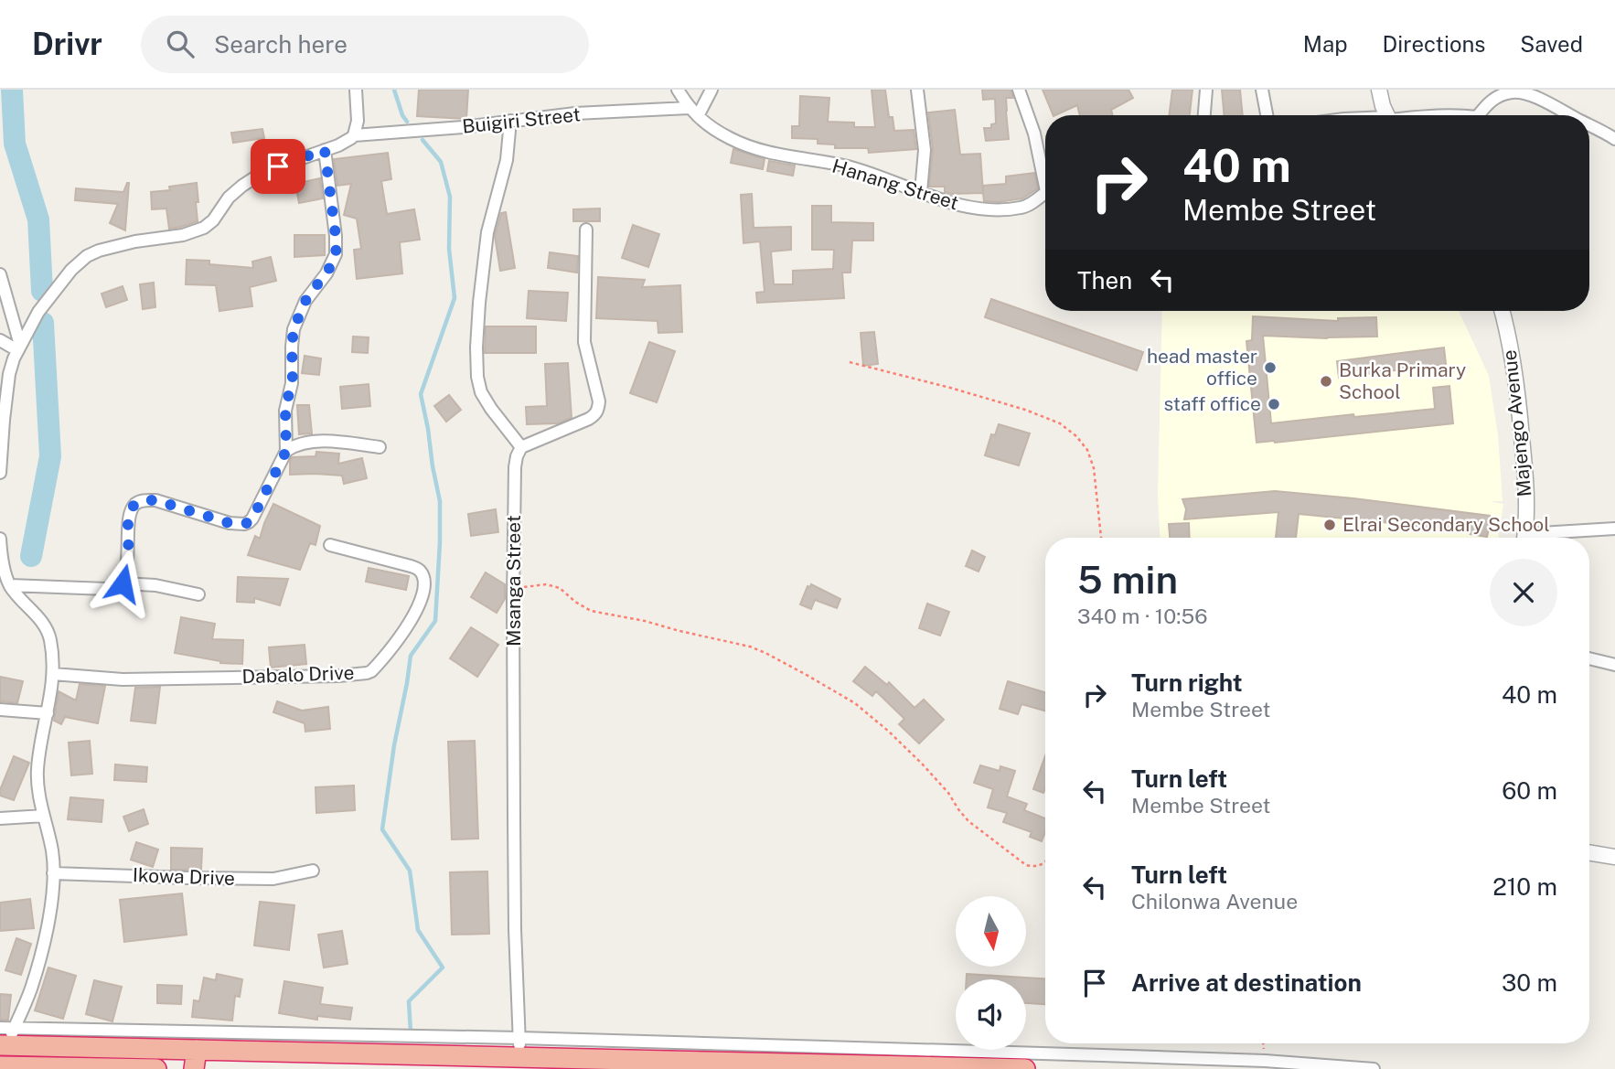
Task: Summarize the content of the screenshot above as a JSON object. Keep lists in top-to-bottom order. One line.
{"streets":{"street":["Buigiri Street","Hanang Street","Majengo Avenue","Msanga Street","Dabalo Drive","Ikowa Drive"]},"crossings":[["Buigiri Street","Hanang Street"]],"places":["head master office","Burka Primary School","staff office","Elrai Secondary School"],"north":"bottom","page":{"header":"Drivr","search":"Search here","nav":["Map","Directions","Saved"],"turn":["40 m","Membe Street"],"then":"Then","heading":["5 min","340 m · 10:56"],"list":[{"name":"Turn right","note":"Membe Street","value":"40 m"},{"name":"Turn left","note":"Membe Street","value":"60 m"},{"name":"Turn left","note":"Chilonwa Avenue","value":"210 m"},{"name":"Arrive at destination","value":"30 m"}]}}
